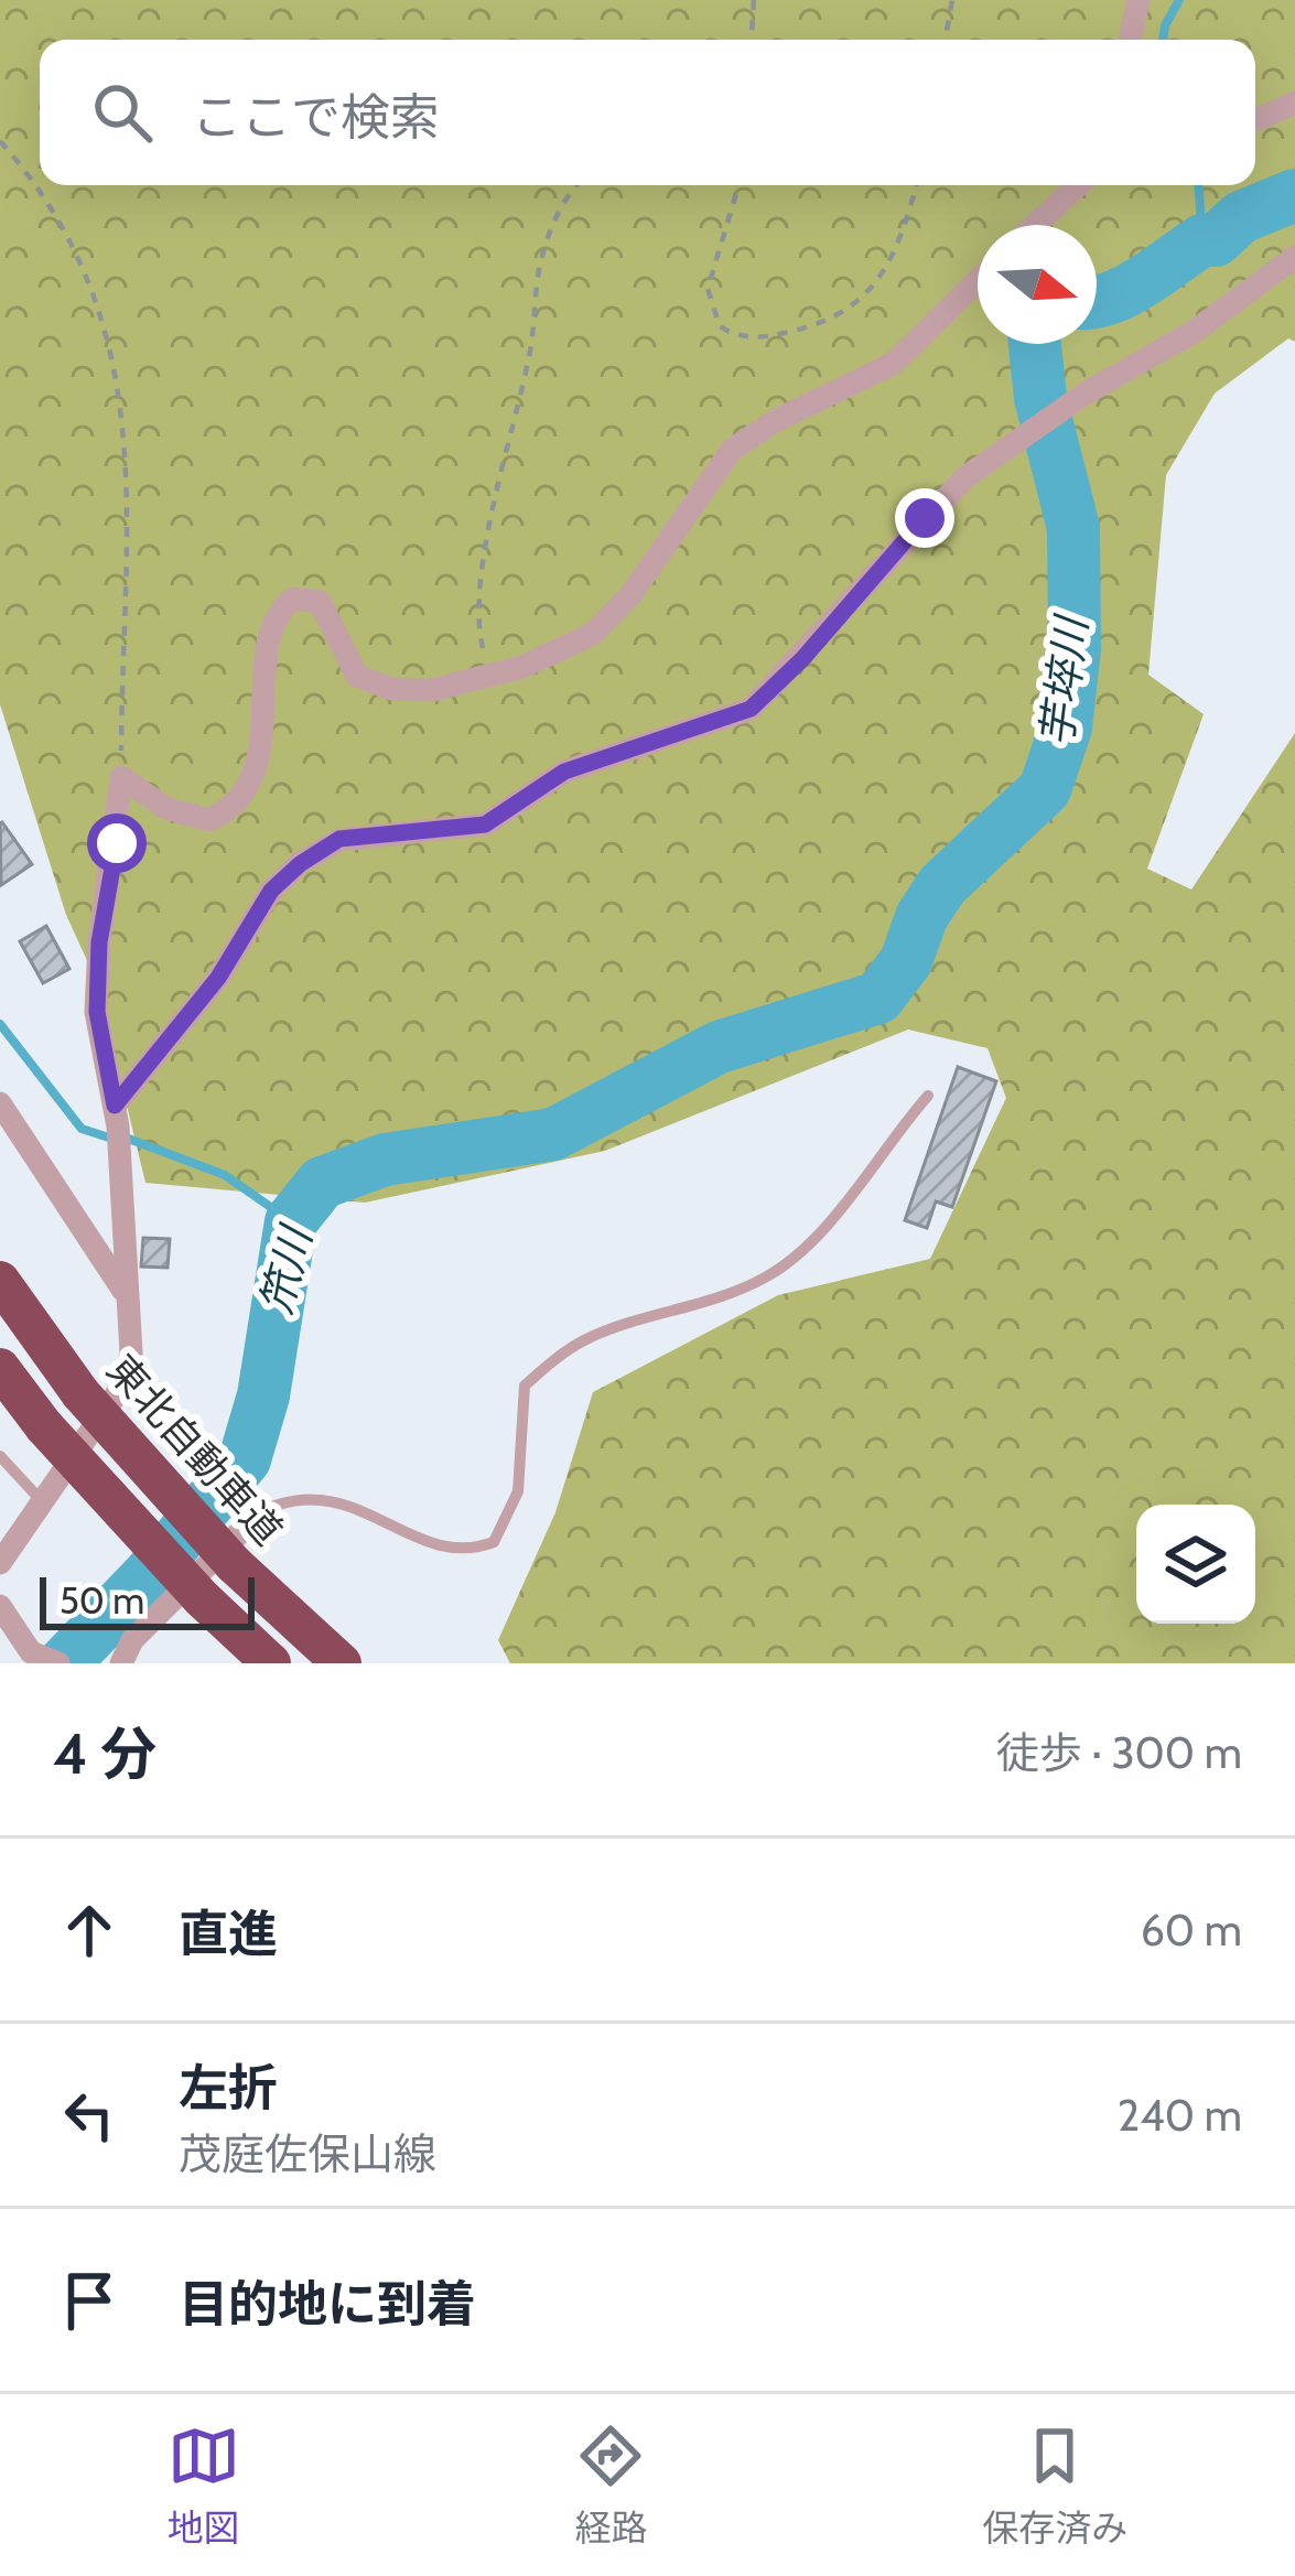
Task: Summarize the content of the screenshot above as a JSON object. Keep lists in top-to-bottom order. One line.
{"streets":{"highway":["東北自動車道"]},"water":["芋埣川","笊川"],"scale_bar":"50 m","north":"right","page":{"search":"ここで検索","scale":"50 m","heading":["4 分","徒歩 · 300 m"],"list":[["直進","60 m"],["左折","茂庭佐保山線","240 m"],"目的地に到着"],"nav":["地図","経路","保存済み"]}}
